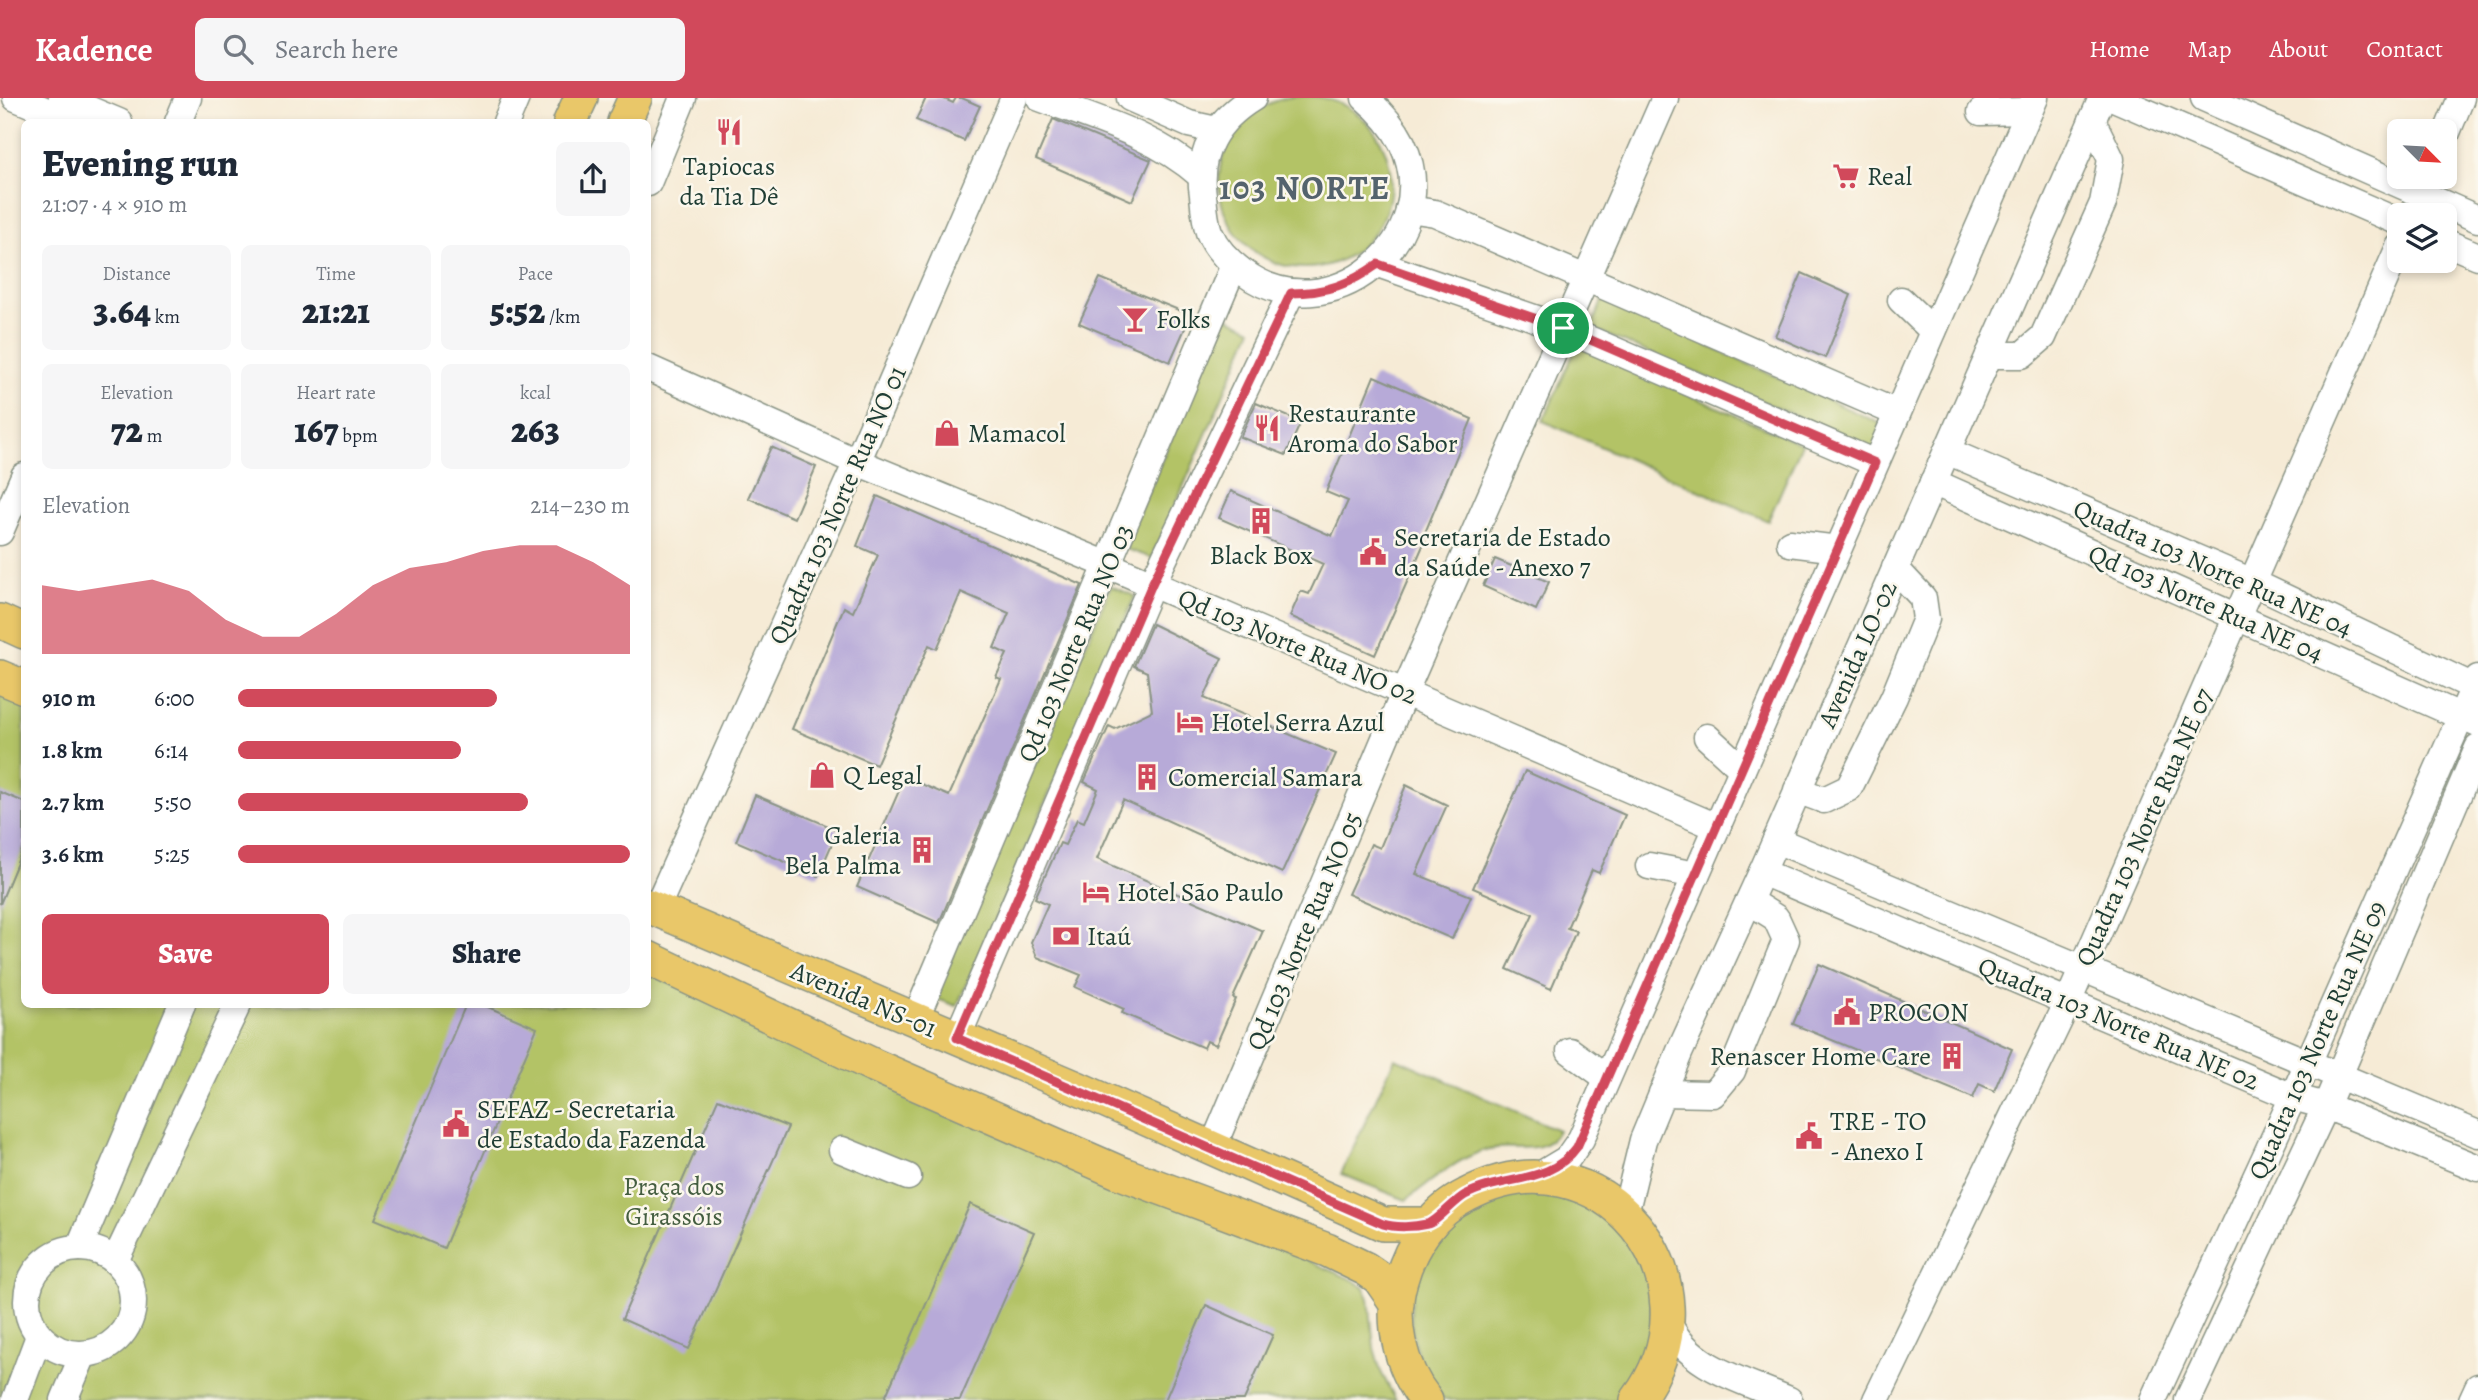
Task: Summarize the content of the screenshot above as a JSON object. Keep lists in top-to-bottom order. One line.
{"streets":{"main road":["Avenida NS-01"],"street":["Quadra 103 Norte Rua NO 01","Quadra 103 Norte Rua NE 04","Qd 103 Norte Rua NE 04","Qd 103 Norte Rua NO 03","Qd 103 Norte Rua NO 02","Avenida LO-02","Quadra 103 Norte Rua NE 07","Qd 103 Norte Rua NO 05","Quadra 103 Norte Rua NE 02","Quadra 103 Norte Rua NE 09"]},"crossings":[["Quadra 103 Norte Rua NO 01","Qd 103 Norte Rua NO 02"],["Quadra 103 Norte Rua NO 01","Avenida NS-01"],["Quadra 103 Norte Rua NE 04","Avenida LO-02"],["Quadra 103 Norte Rua NE 04","Quadra 103 Norte Rua NE 07"],["Quadra 103 Norte Rua NE 04","Quadra 103 Norte Rua NE 09"],["Qd 103 Norte Rua NE 04","Avenida LO-02"],["Qd 103 Norte Rua NE 04","Quadra 103 Norte Rua NE 07"],["Qd 103 Norte Rua NE 04","Quadra 103 Norte Rua NE 09"],["Qd 103 Norte Rua NO 03","Qd 103 Norte Rua NO 02"],["Qd 103 Norte Rua NO 03","Avenida NS-01"],["Qd 103 Norte Rua NO 02","Qd 103 Norte Rua NO 05"],["Avenida LO-02","Quadra 103 Norte Rua NE 02"],["Quadra 103 Norte Rua NE 07","Quadra 103 Norte Rua NE 02"],["Qd 103 Norte Rua NO 05","Avenida NS-01"],["Quadra 103 Norte Rua NE 02","Quadra 103 Norte Rua NE 09"]],"districts":["103 NORTE"],"parks":["Praça dos Girassóis"],"places":{"restaurant":["Tapiocas da Tia Dê","Restaurante Aroma do Sabor"],"supermarket":["Real"],"bar":["Folks"],"shop":["Mamacol","Q Legal"],"building":["Black Box","Comercial Samara","Galeria Bela Palma","Renascer Home Care"],"public building":["Secretaria de Estado da Saúde - Anexo 7","PROCON","SEFAZ - Secretaria de Estado da Fazenda","TRE - TO - Anexo I"],"hotel":["Hotel Serra Azul","Hotel São Paulo"],"bank":["Itaú"]},"north":"bottom right","page":{"header":"Kadence","search":"Search here","nav":["Home","Map","About","Contact"],"heading":["Evening run","21:07 · 4 × 910 m"],"stats":[["Distance","3.64 km"],["Time","21:21"],["Pace","5:52 /km"],["Elevation","72 m"],["Heart rate","167 bpm"],["kcal","263"]],"chart":["Elevation","214–230 m"],"list":[{"name":"910 m","note":"6:00"},{"name":"1.8 km","note":"6:14"},{"name":"2.7 km","note":"5:50"},{"name":"3.6 km","note":"5:25"}],"buttons":["Save","Share"]}}
